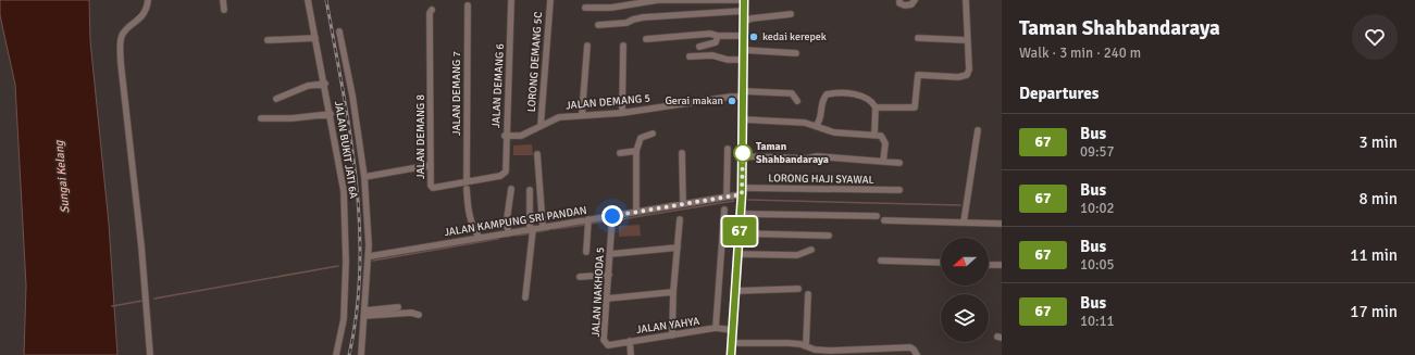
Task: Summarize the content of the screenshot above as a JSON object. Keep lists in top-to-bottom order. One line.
{"streets":{"street":["LORONG DEMANG 5C","JALAN DEMANG 6","JALAN DEMANG 7","JALAN DEMANG 5","JALAN DEMANG 8","JALAN BUKIT JATI 6A","LORONG HAJI SYAWAL","JALAN KAMPUNG SRI PANDAN","JALAN NAKHODA 5","JALAN YAHYA"]},"crossings":[["LORONG DEMANG 5C","JALAN DEMANG 5"],["JALAN DEMANG 6","JALAN DEMANG 5"],["JALAN DEMANG 6","JALAN DEMANG 8"],["JALAN DEMANG 7","JALAN DEMANG 8"],["LORONG HAJI SYAWAL","JALAN KAMPUNG SRI PANDAN"],["JALAN KAMPUNG SRI PANDAN","JALAN NAKHODA 5"],["JALAN NAKHODA 5","JALAN YAHYA"]],"water":["Sungai Kelang"],"places":["kedai kerepek","Gerai makan","Taman Shahbandaraya"],"lines":["bus line 67"],"north":"left","page":{"on_map":"67","heading":[["Taman Shahbandaraya","Walk · 3 min · 240 m"],"Departures"],"list":[{"mark":"67","name":"Bus","note":"09:57","value":"3 min"},{"mark":"67","name":"Bus","note":"10:02","value":"8 min"},{"mark":"67","name":"Bus","note":"10:05","value":"11 min"},{"mark":"67","name":"Bus","note":"10:11","value":"17 min"}]}}
